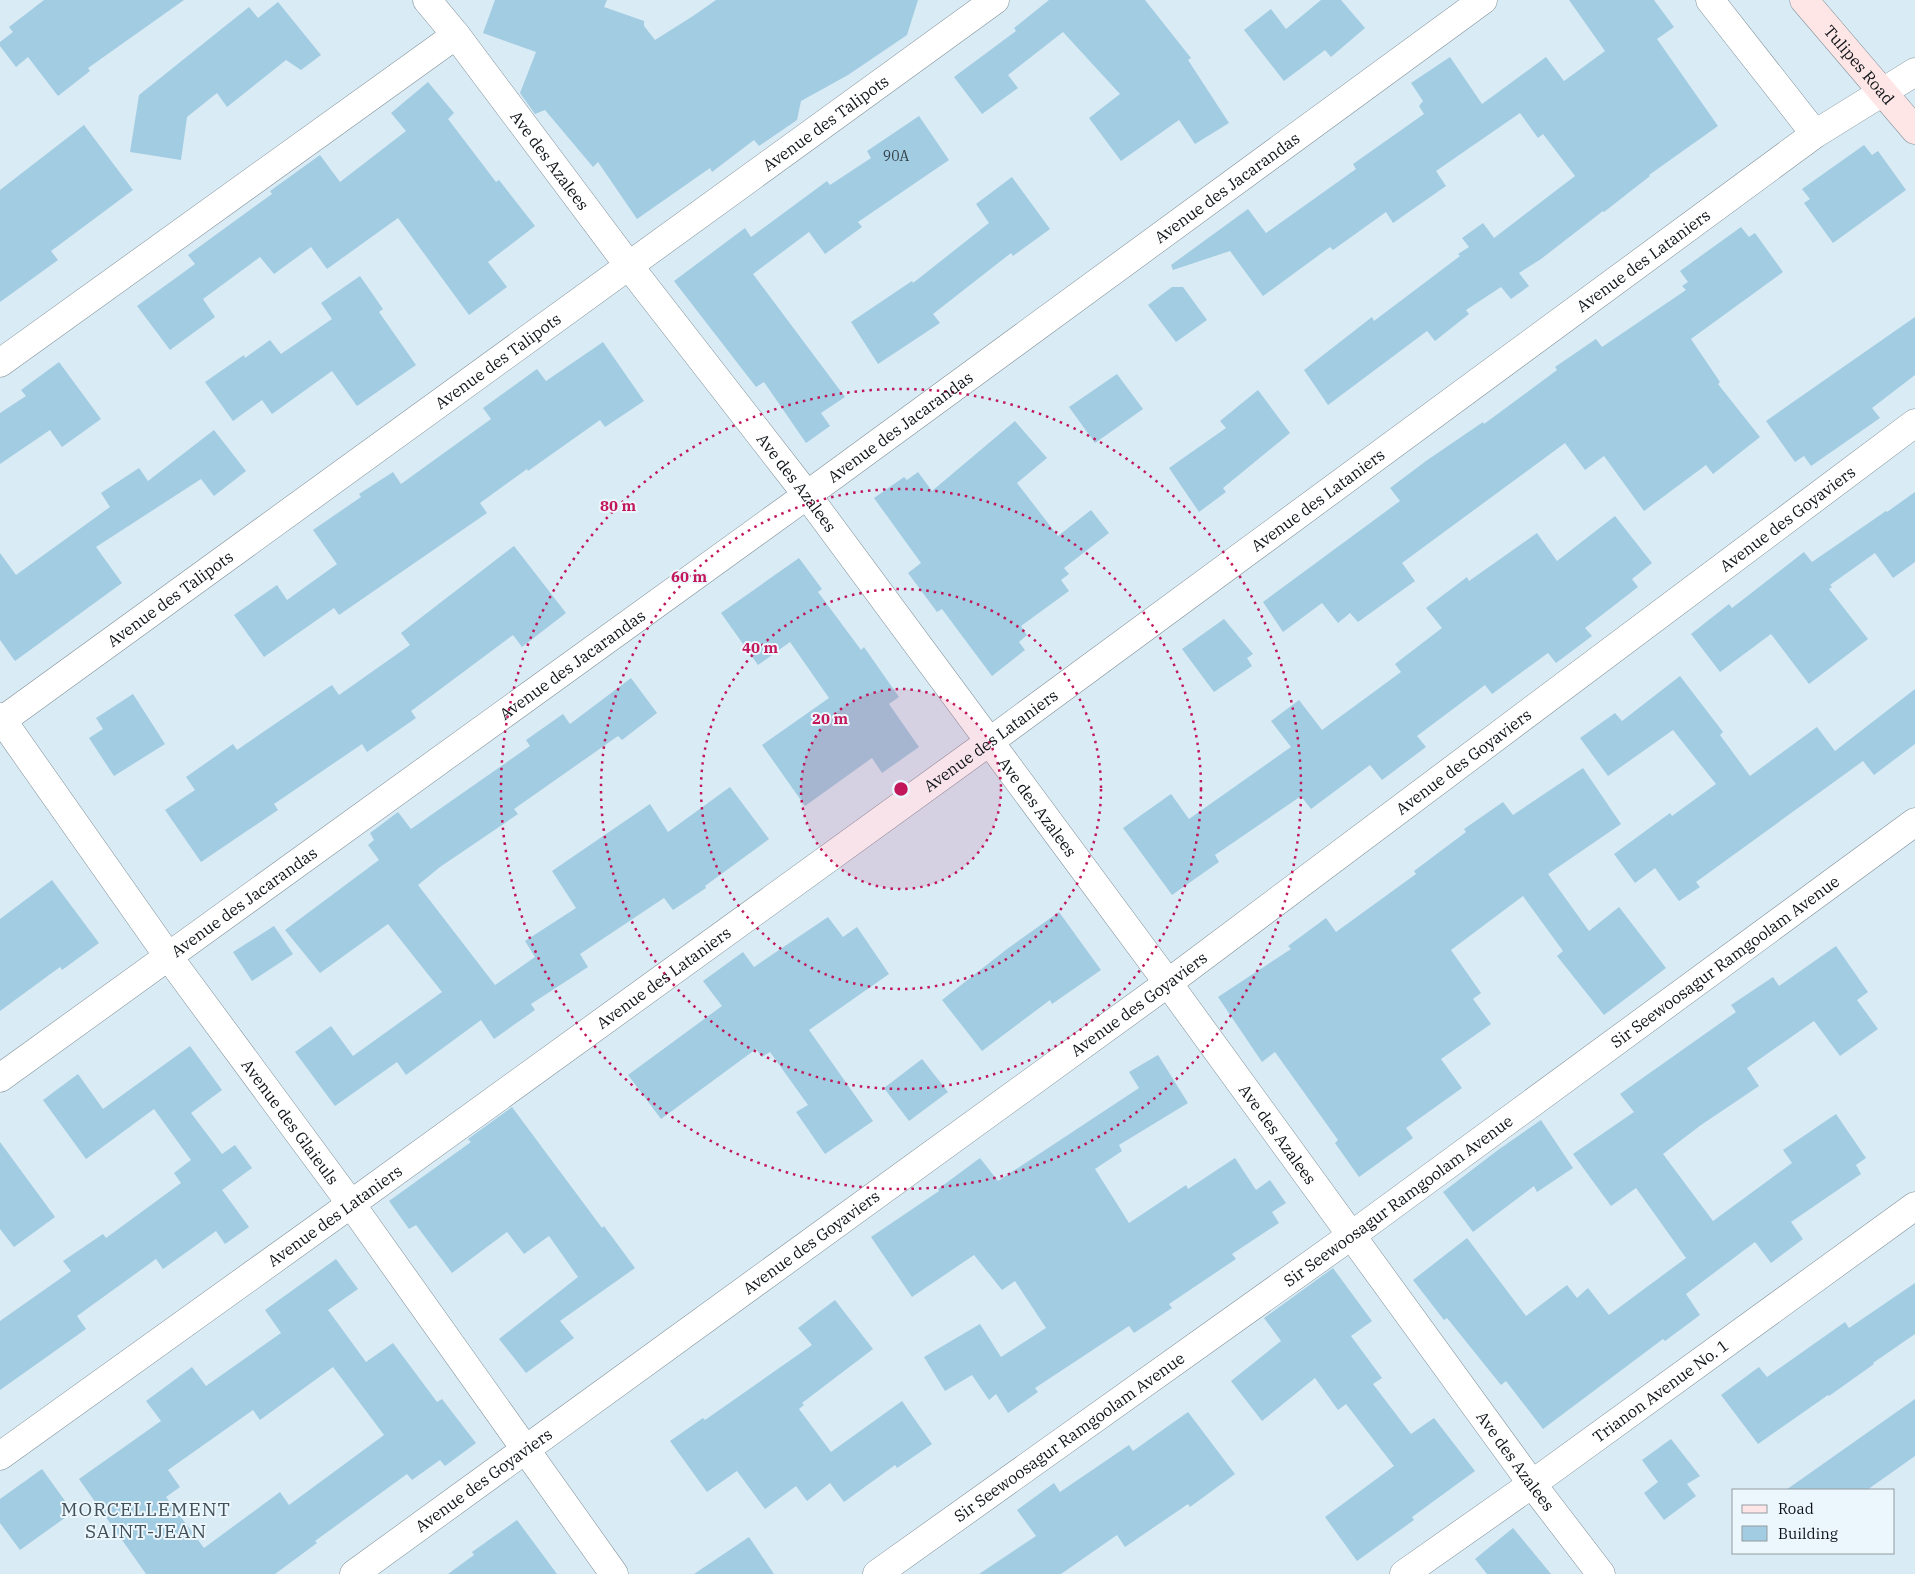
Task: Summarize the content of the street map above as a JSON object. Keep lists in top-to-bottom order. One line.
{"streets":{"main road":["Tulipes Road"],"street":["Avenue des Talipots","Ave des Azalees","Avenue des Jacarandas","Avenue des Lataniers","Avenue des Goyaviers","Sir Seewoosagur Ramgoolam Avenue","Avenue des Glaieuls","Trianon Avenue No. 1"]},"crossings":[["Tulipes Road","Avenue des Lataniers"],["Avenue des Talipots","Ave des Azalees"],["Avenue des Talipots","Avenue des Glaieuls"],["Ave des Azalees","Avenue des Jacarandas"],["Ave des Azalees","Avenue des Lataniers"],["Ave des Azalees","Avenue des Goyaviers"],["Ave des Azalees","Sir Seewoosagur Ramgoolam Avenue"],["Ave des Azalees","Trianon Avenue No. 1"],["Avenue des Jacarandas","Avenue des Glaieuls"],["Avenue des Lataniers","Avenue des Glaieuls"],["Avenue des Goyaviers","Avenue des Glaieuls"]],"districts":["MORCELLEMENT SAINT-JEAN"],"house_numbers":["90A"],"legend":["Road","Building"],"rings":["80 m","60 m","40 m","20 m"]}
